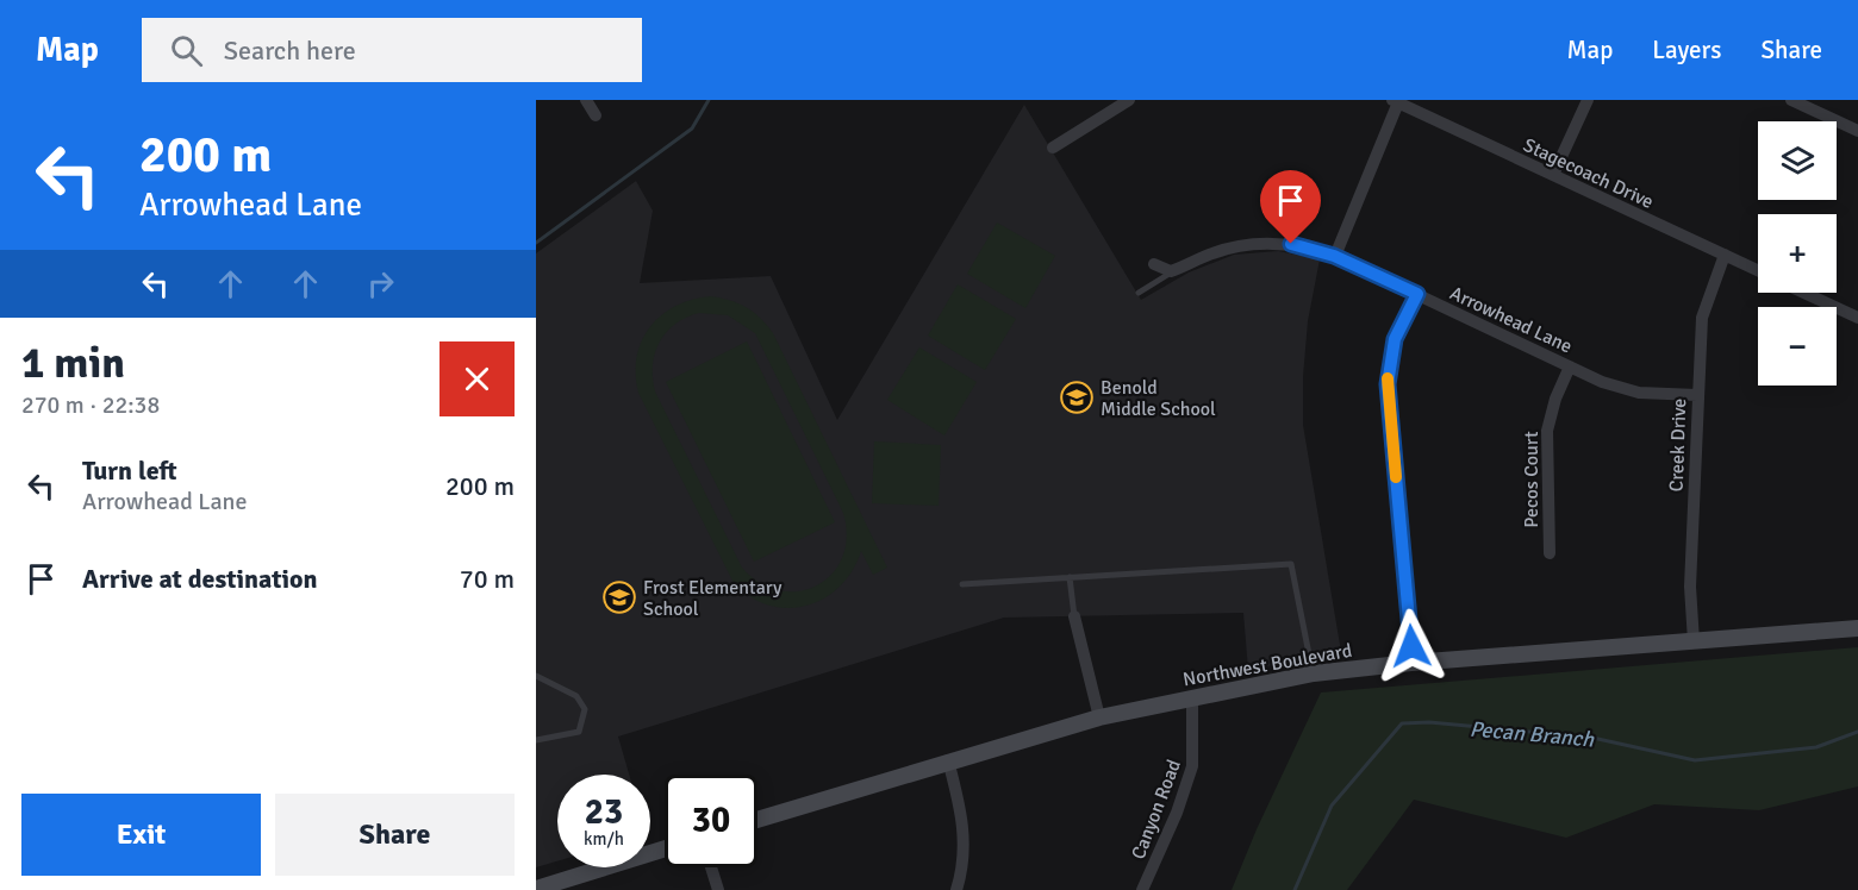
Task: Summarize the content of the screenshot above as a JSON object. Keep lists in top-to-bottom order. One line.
{"streets":{"street":["Stagecoach Drive","Arrowhead Lane","Creek Drive","Pecos Court","Northwest Boulevard","Canyon Road"]},"crossings":[["Stagecoach Drive","Creek Drive"],["Arrowhead Lane","Creek Drive"],["Arrowhead Lane","Pecos Court"],["Creek Drive","Northwest Boulevard"],["Northwest Boulevard","Canyon Road"]],"water":["Pecan Branch"],"places":{"school or university":["Benold Middle School","Frost Elementary School"]},"page":{"header":"Map","search":"Search here","nav":["Map","Layers","Share"],"turn":["200 m","Arrowhead Lane"],"map_buttons":["+","−"],"heading":["1 min","270 m · 22:38"],"list":[{"name":"Turn left","note":"Arrowhead Lane","value":"200 m"},{"name":"Arrive at destination","value":"70 m"}],"speed":"23 km/h","limit":"30","buttons":["Exit","Share"]}}
